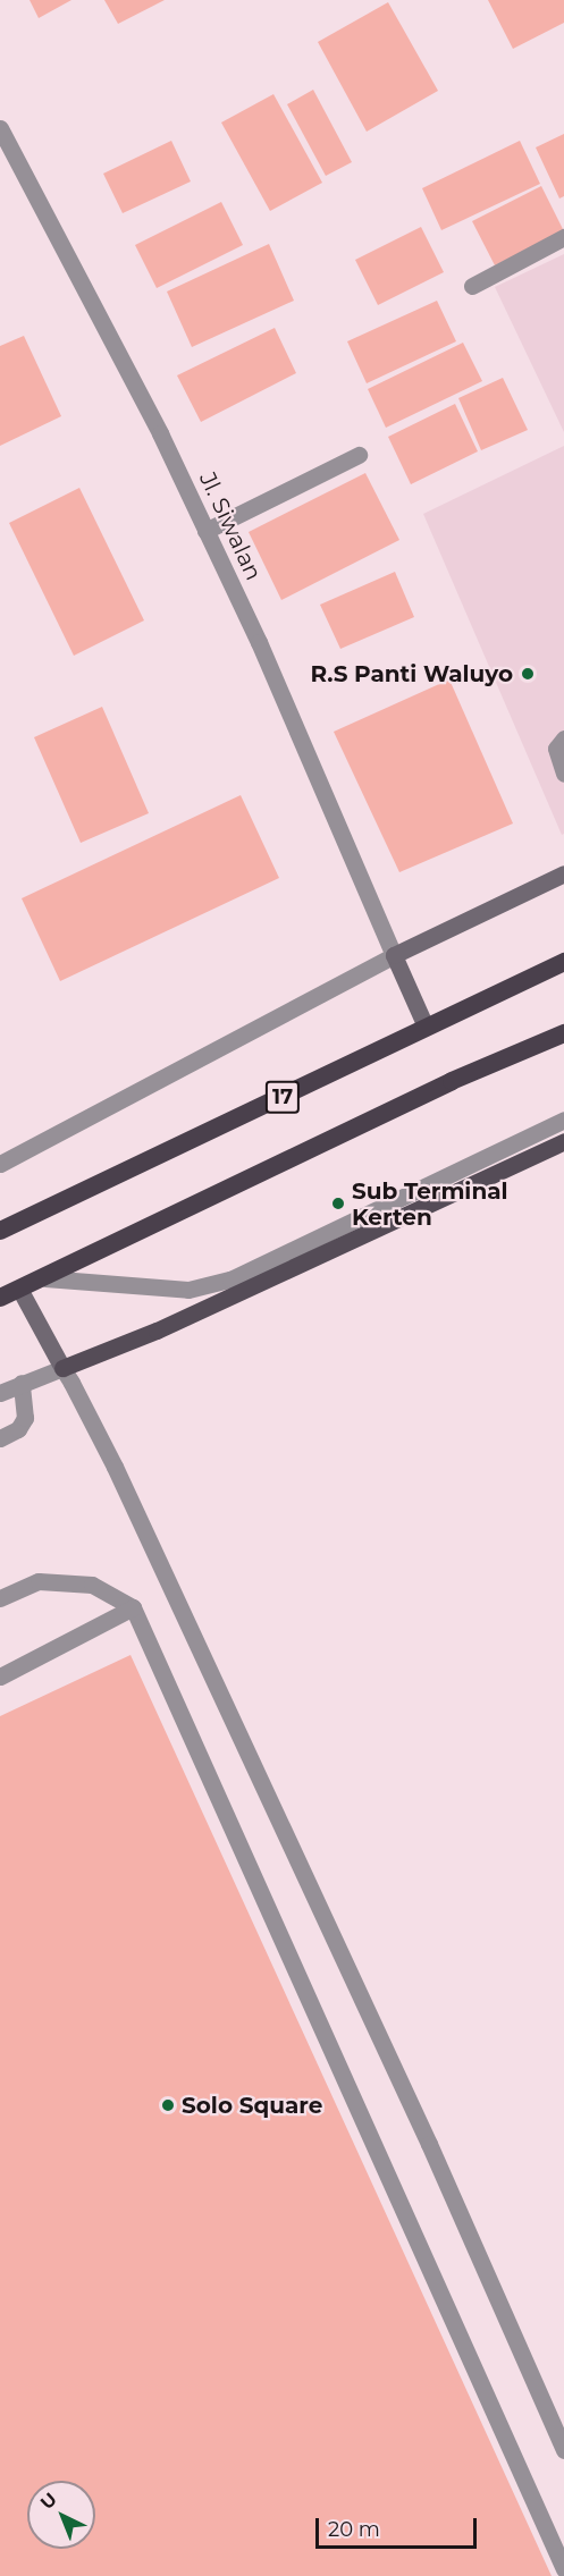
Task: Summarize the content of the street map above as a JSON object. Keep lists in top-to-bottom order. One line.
{"streets":{"highway":["17"],"street":["Jl. Siwalan"]},"places":["R.S Panti Waluyo","Sub Terminal Kerten","Solo Square"],"scale_bar":"20 m","north":"top left"}
